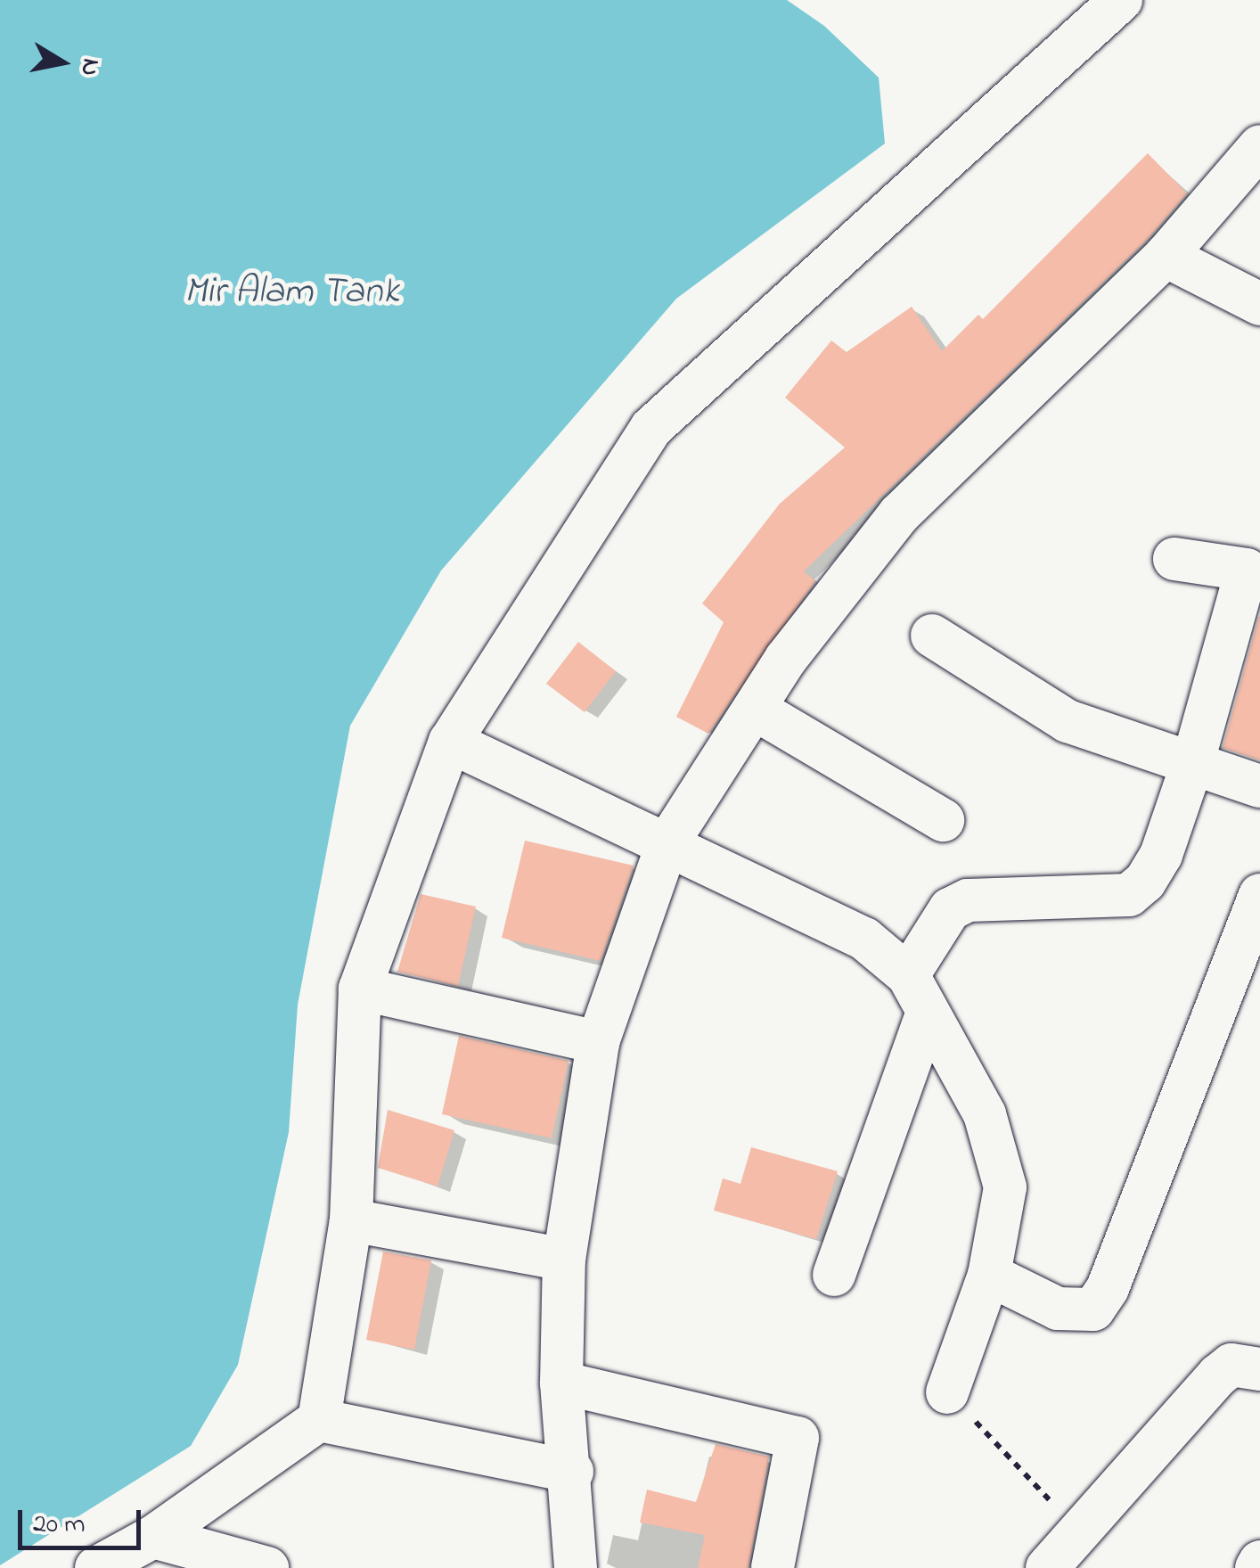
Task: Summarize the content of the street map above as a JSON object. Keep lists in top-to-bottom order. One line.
{"water":["Mir Alam Tank"],"scale_bar":"20 m","north":"right"}
